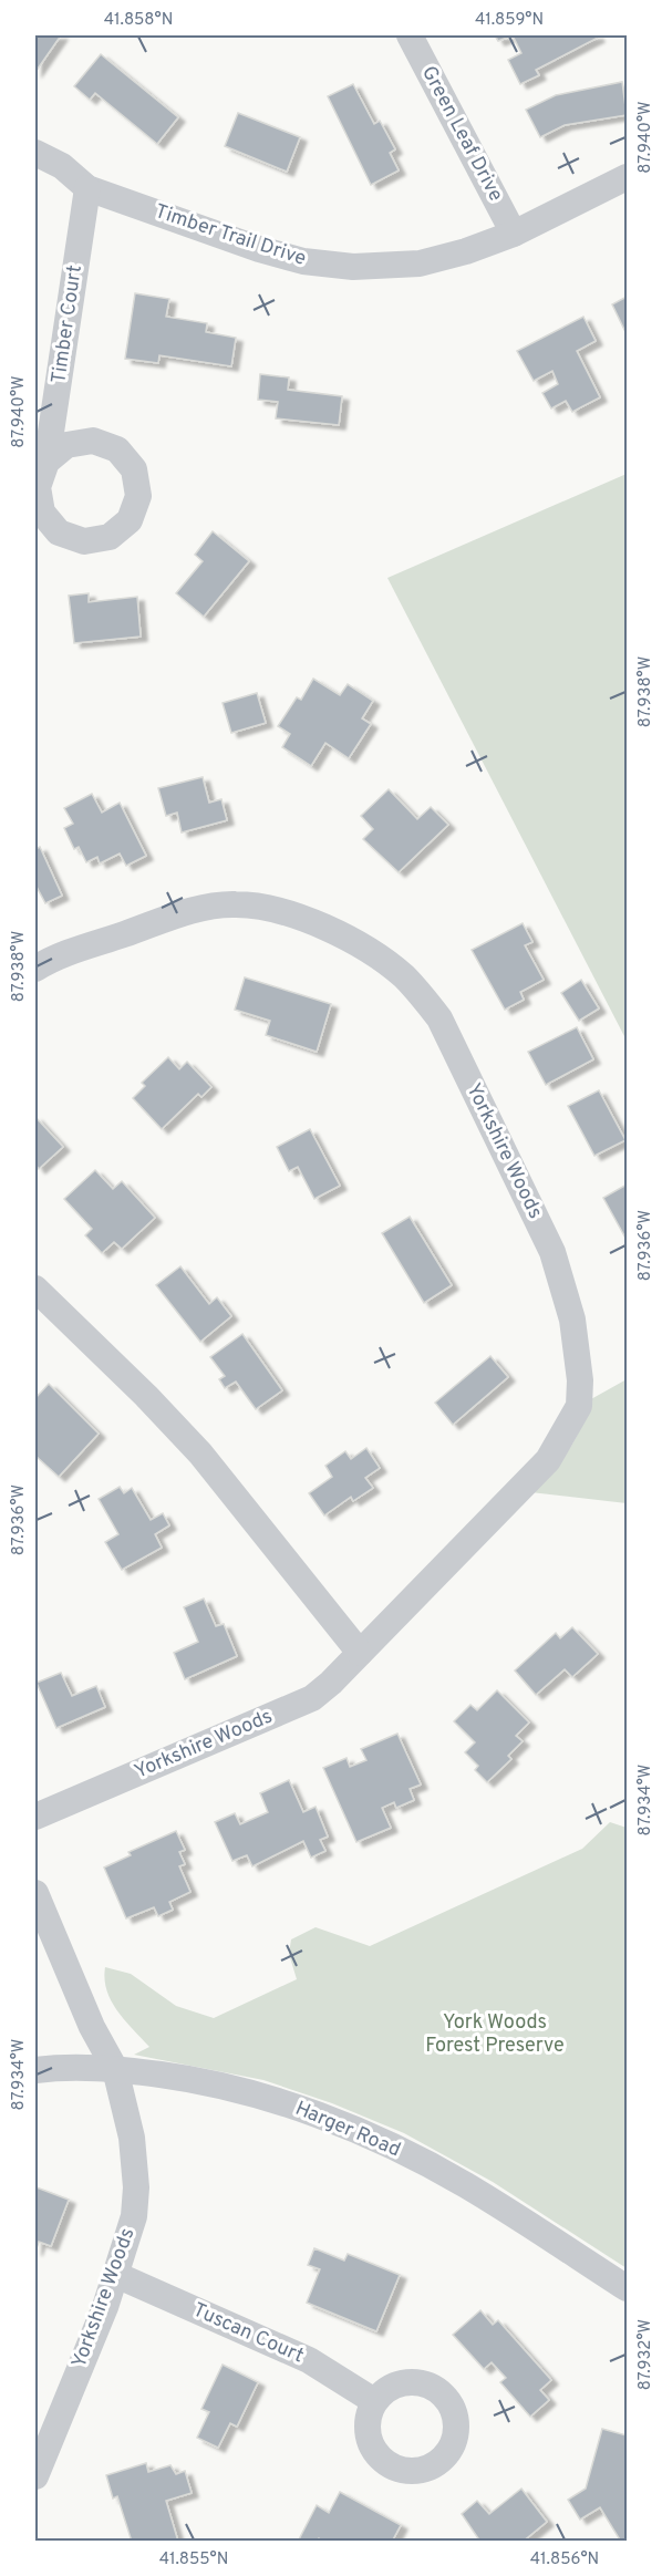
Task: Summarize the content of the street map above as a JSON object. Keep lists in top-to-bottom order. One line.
{"streets":{"street":["Green Leaf Drive","Timber Trail Drive","Timber Court","Yorkshire Woods","Harger Road","Tuscan Court"]},"crossings":[["Green Leaf Drive","Timber Trail Drive"],["Timber Trail Drive","Timber Court"],["Yorkshire Woods","Harger Road"],["Yorkshire Woods","Tuscan Court"]],"parks":["York Woods Forest Preserve"],"coordinates":["41.858°N","41.859°N","87.940°W","87.938°W","87.936°W","87.934°W","87.932°W","41.855°N","41.856°N"]}
